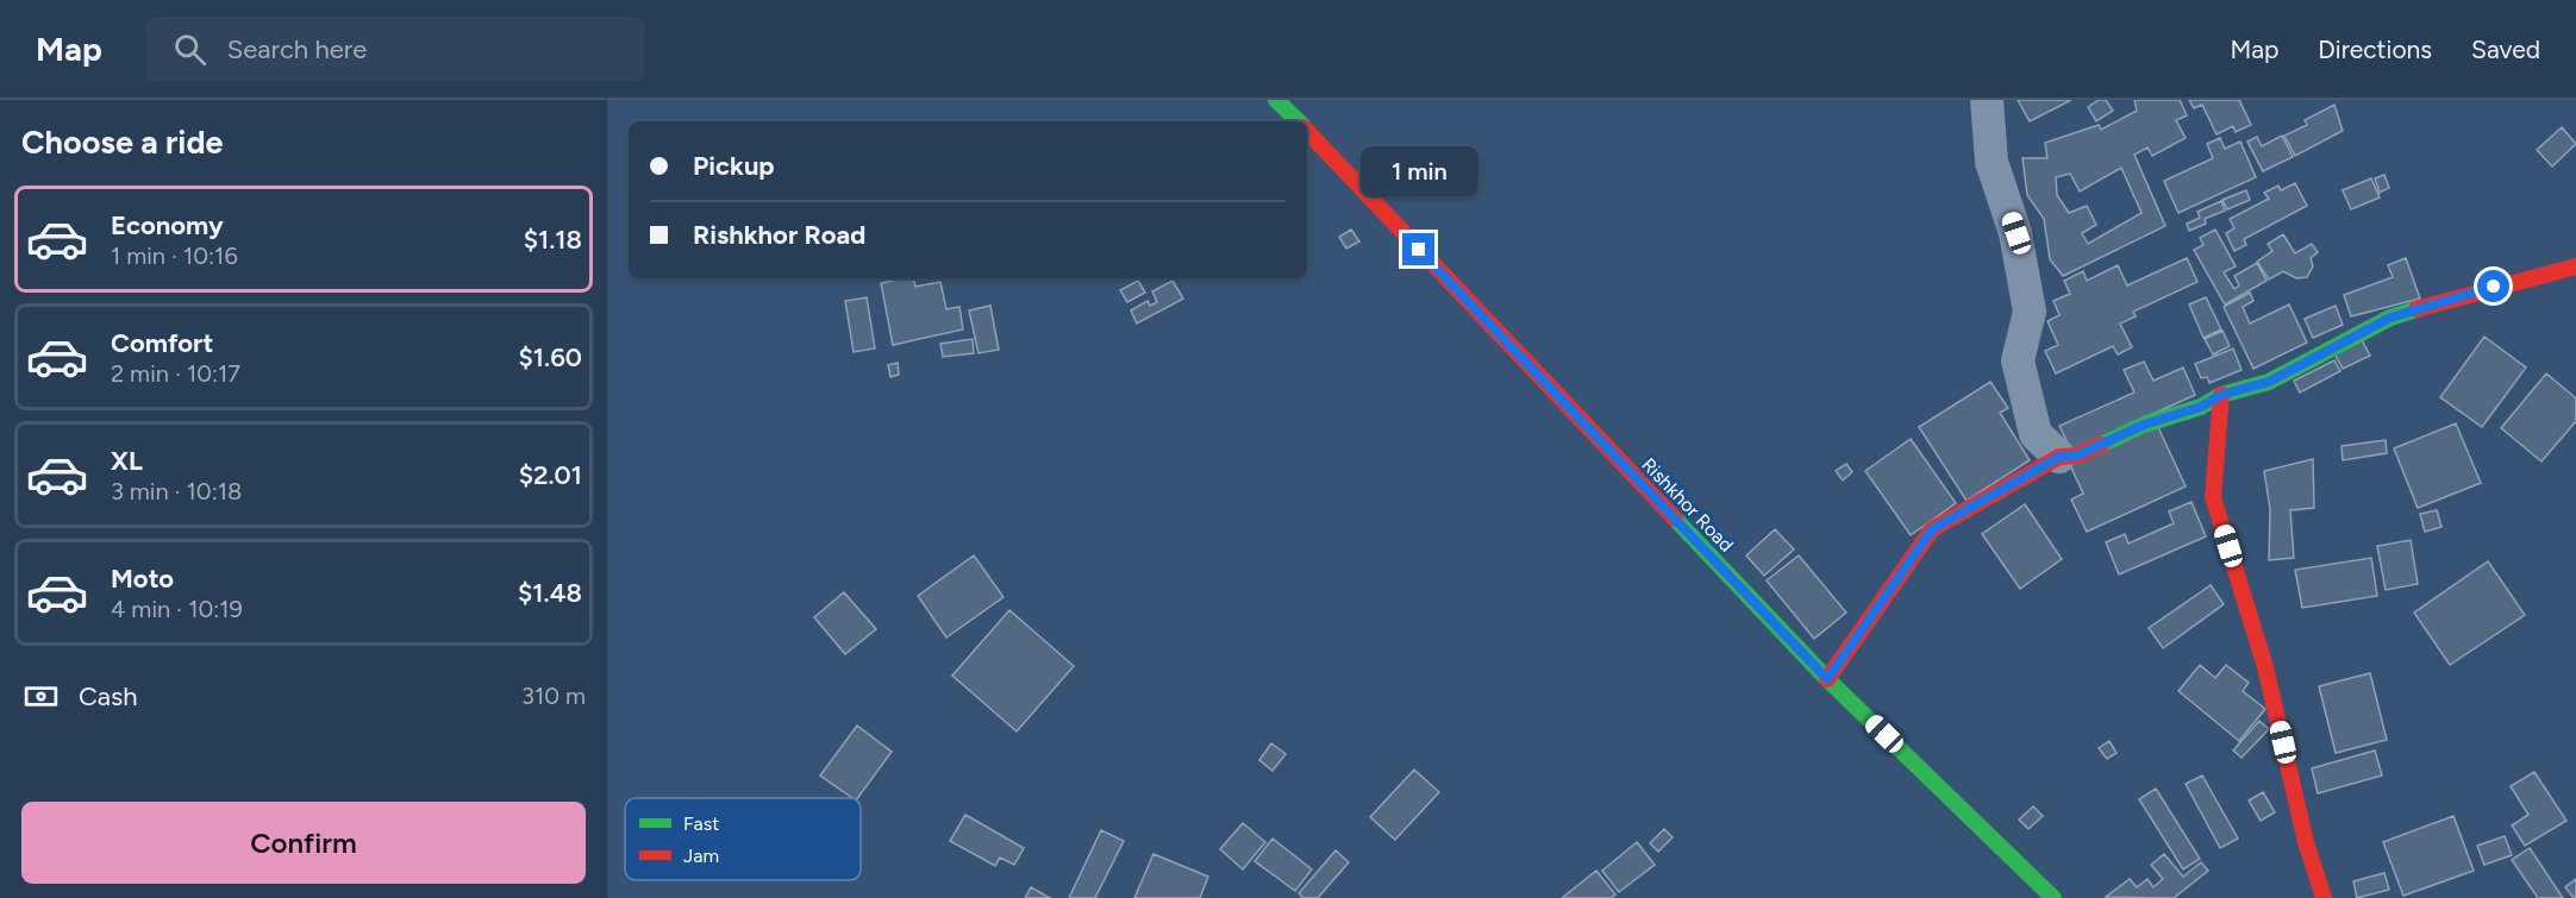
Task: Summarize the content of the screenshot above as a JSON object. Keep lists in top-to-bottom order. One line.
{"streets":{"street":["Rishkhor Road"]},"legend":["Fast","Jam"],"page":{"header":"Map","search":"Search here","nav":["Map","Directions","Saved"],"heading":"Choose a ride","banner":["Pickup","Rishkhor Road"],"bubble":"1 min","list":[{"name":"Economy","note":"1 min · 10:16","value":"$1.18"},{"name":"Comfort","note":"2 min · 10:17","value":"$1.60"},{"name":"XL","note":"3 min · 10:18","value":"$2.01"},{"name":"Moto","note":"4 min · 10:19","value":"$1.48"}],"pay":["Cash","310 m"],"buttons":"Confirm"}}
